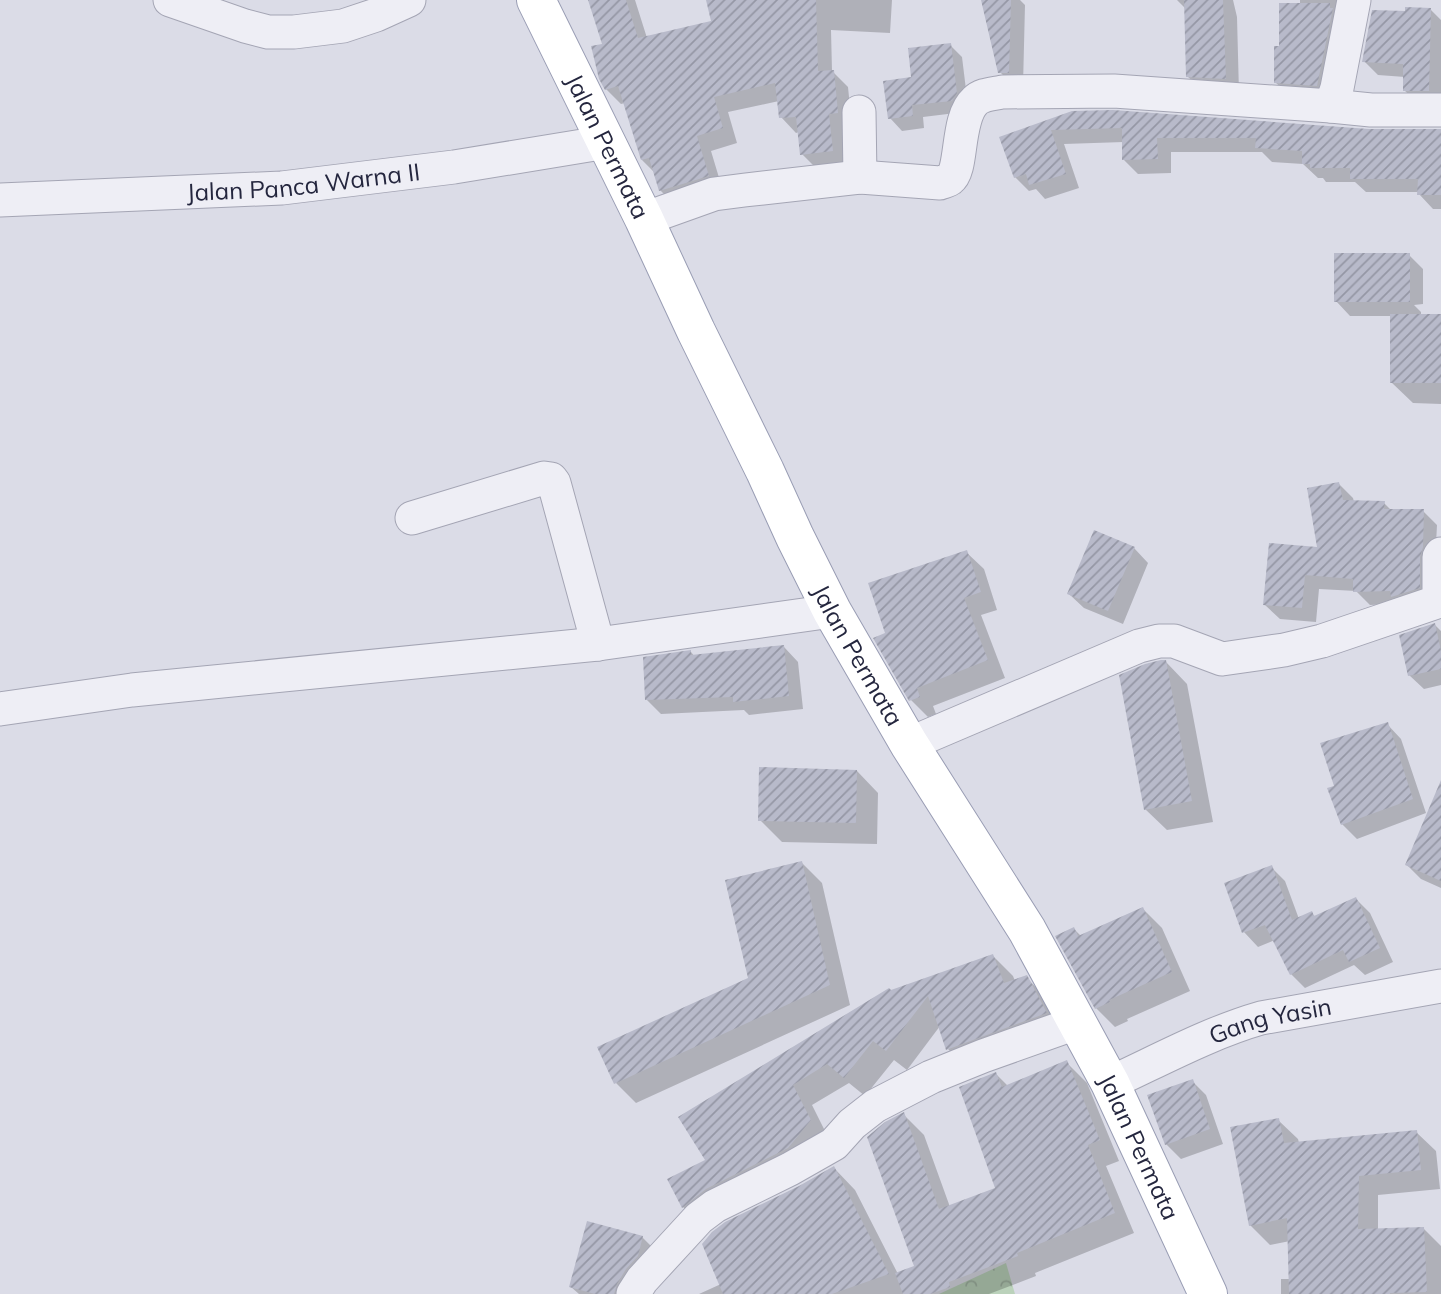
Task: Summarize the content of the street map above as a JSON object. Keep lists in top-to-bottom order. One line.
{"streets":{"main road":["Jalan Permata"],"street":["Jalan Panca Warna II","Gang Yasin"]},"crossings":[["Jalan Permata","Jalan Panca Warna II"],["Jalan Permata","Gang Yasin"]]}
